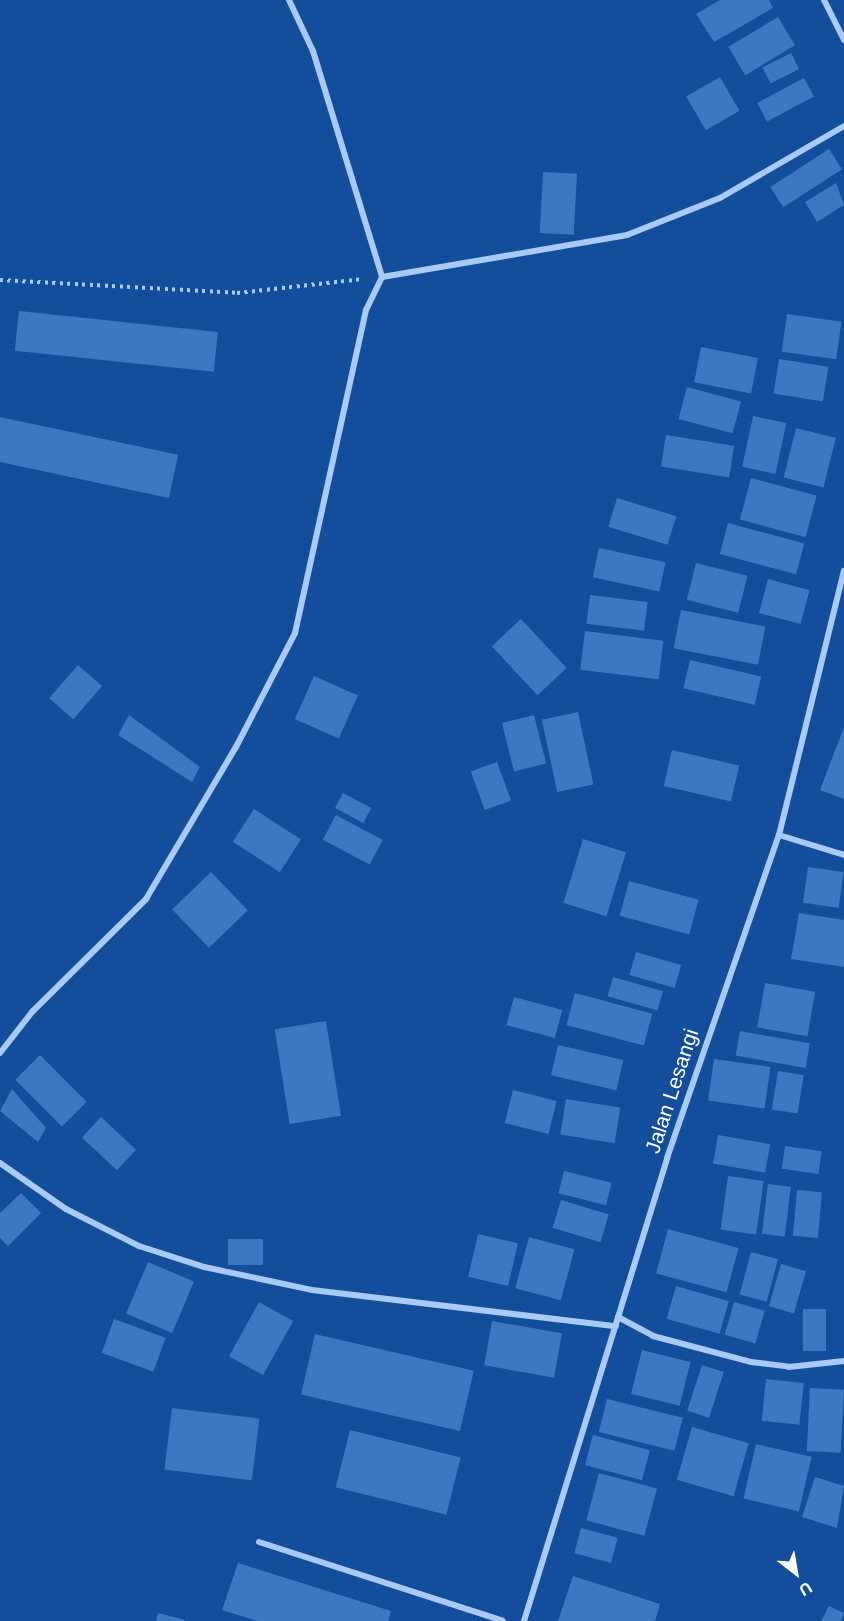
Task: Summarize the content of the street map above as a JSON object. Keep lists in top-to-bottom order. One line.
{"streets":{"street":["Jalan Lesangi"]},"north":"bottom right"}
